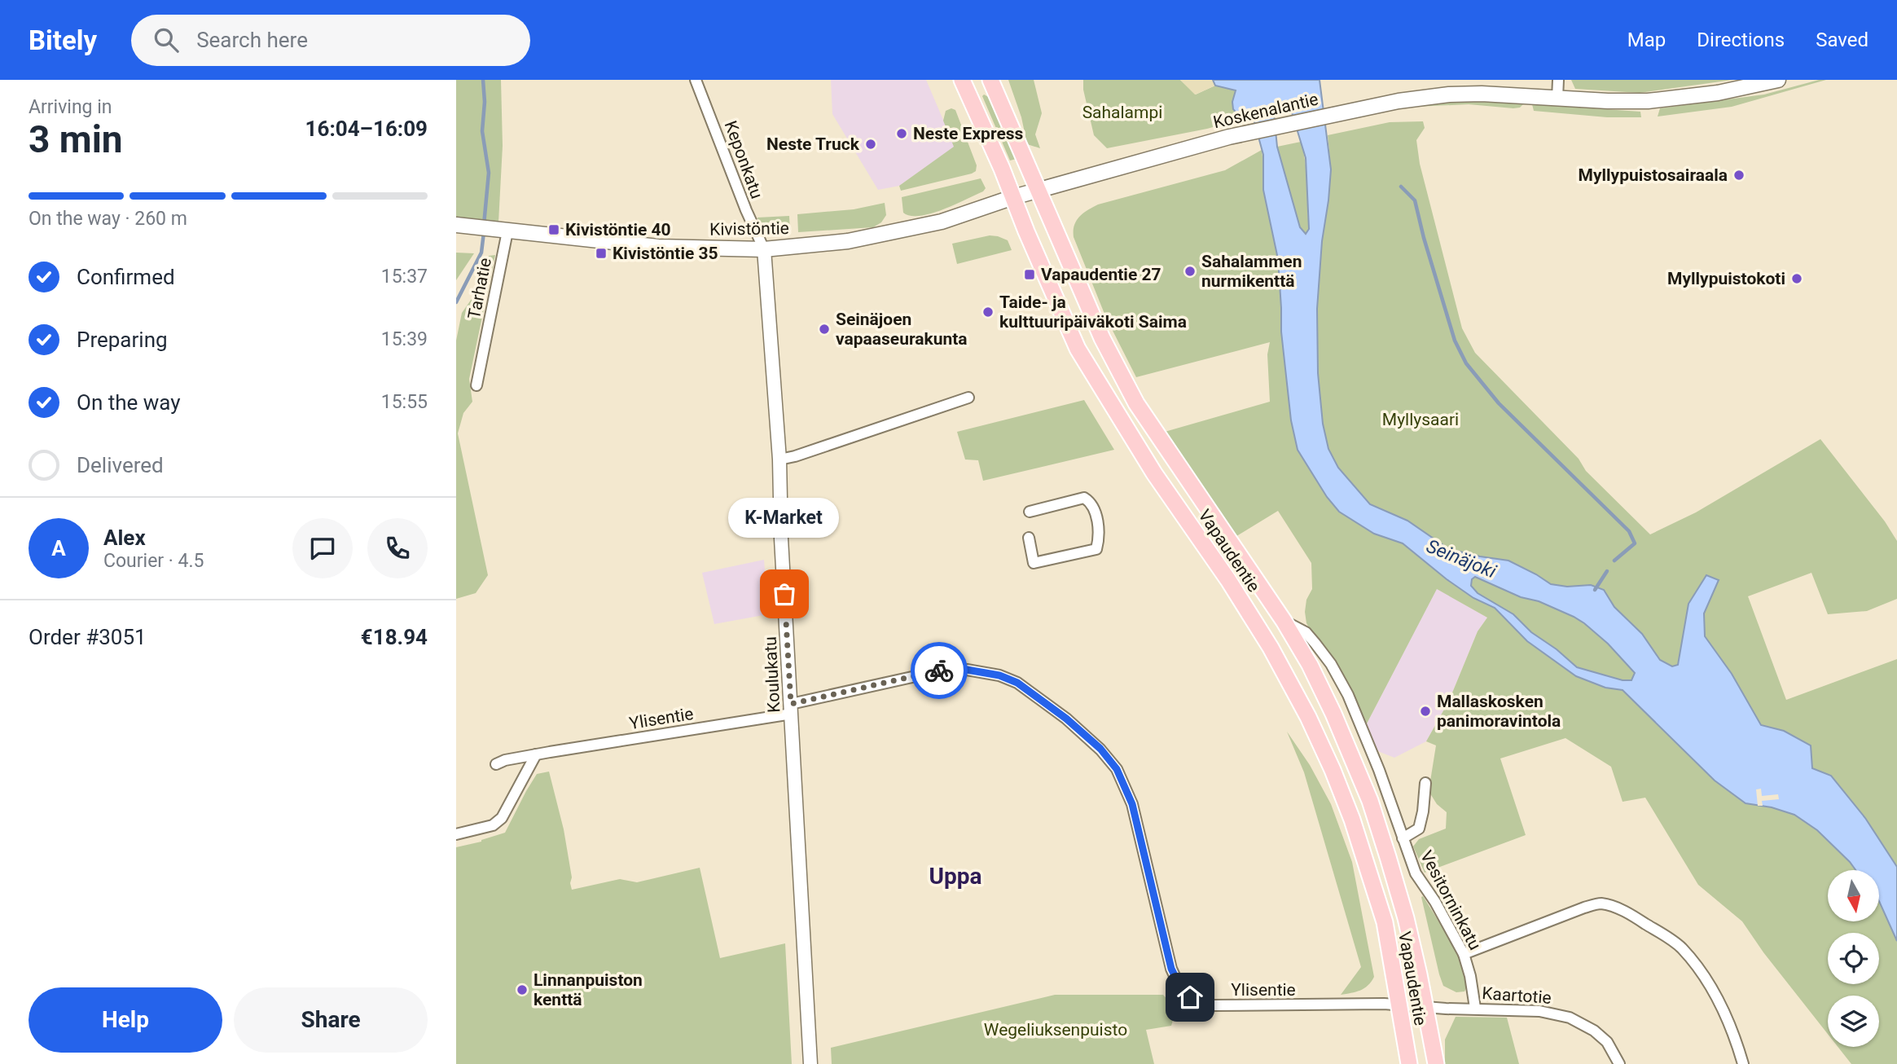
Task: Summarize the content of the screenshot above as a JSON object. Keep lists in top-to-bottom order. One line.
{"streets":{"main road":["Koskenalantie","Kivistöntie","Vapaudentie"],"street":["Keponkatu","Tarhatie","Koulukatu","Ylisentie","Vesitorninkatu","Kaartotie"]},"crossings":[["Koskenalantie","Kivistöntie"],["Koskenalantie","Vapaudentie"],["Keponkatu","Kivistöntie"],["Keponkatu","Koulukatu"],["Kivistöntie","Tarhatie"],["Kivistöntie","Vapaudentie"],["Kivistöntie","Koulukatu"],["Vapaudentie","Ylisentie"],["Vapaudentie","Vesitorninkatu"],["Vapaudentie","Kaartotie"],["Koulukatu","Ylisentie"],["Ylisentie","Kaartotie"],["Vesitorninkatu","Kaartotie"]],"districts":["Uppa"],"water":["Seinäjoki"],"parks":["Sahalampi","Myllysaari","Wegeliuksenpuisto"],"places":{"other":["Neste Express","Neste Truck","Myllypuistosairaala","Sahalammen nurmikenttä","Myllypuistokoti","Taide- ja kulttuuripäiväkoti Saima","Seinäjoen vapaaseurakunta","K-Market","Mallaskosken panimoravintola","Linnanpuiston kenttä"],"transit":["Kivistöntie 40","Kivistöntie 35","Vapaudentie 27"]},"north":"bottom","page":{"header":"Bitely","search":"Search here","nav":["Map","Directions","Saved"],"heading":["3 min","Arriving in","16:04–16:09"],"panel":["Alex","Courier · 4.5","Order #3051","€18.94"],"bar":"On the way · 260 m","list":[["Confirmed","15:37"],["Preparing","15:39"],["On the way","15:55"],"Delivered"],"bubble":"K-Market","round":"A","buttons":["Help","Share"]}}
